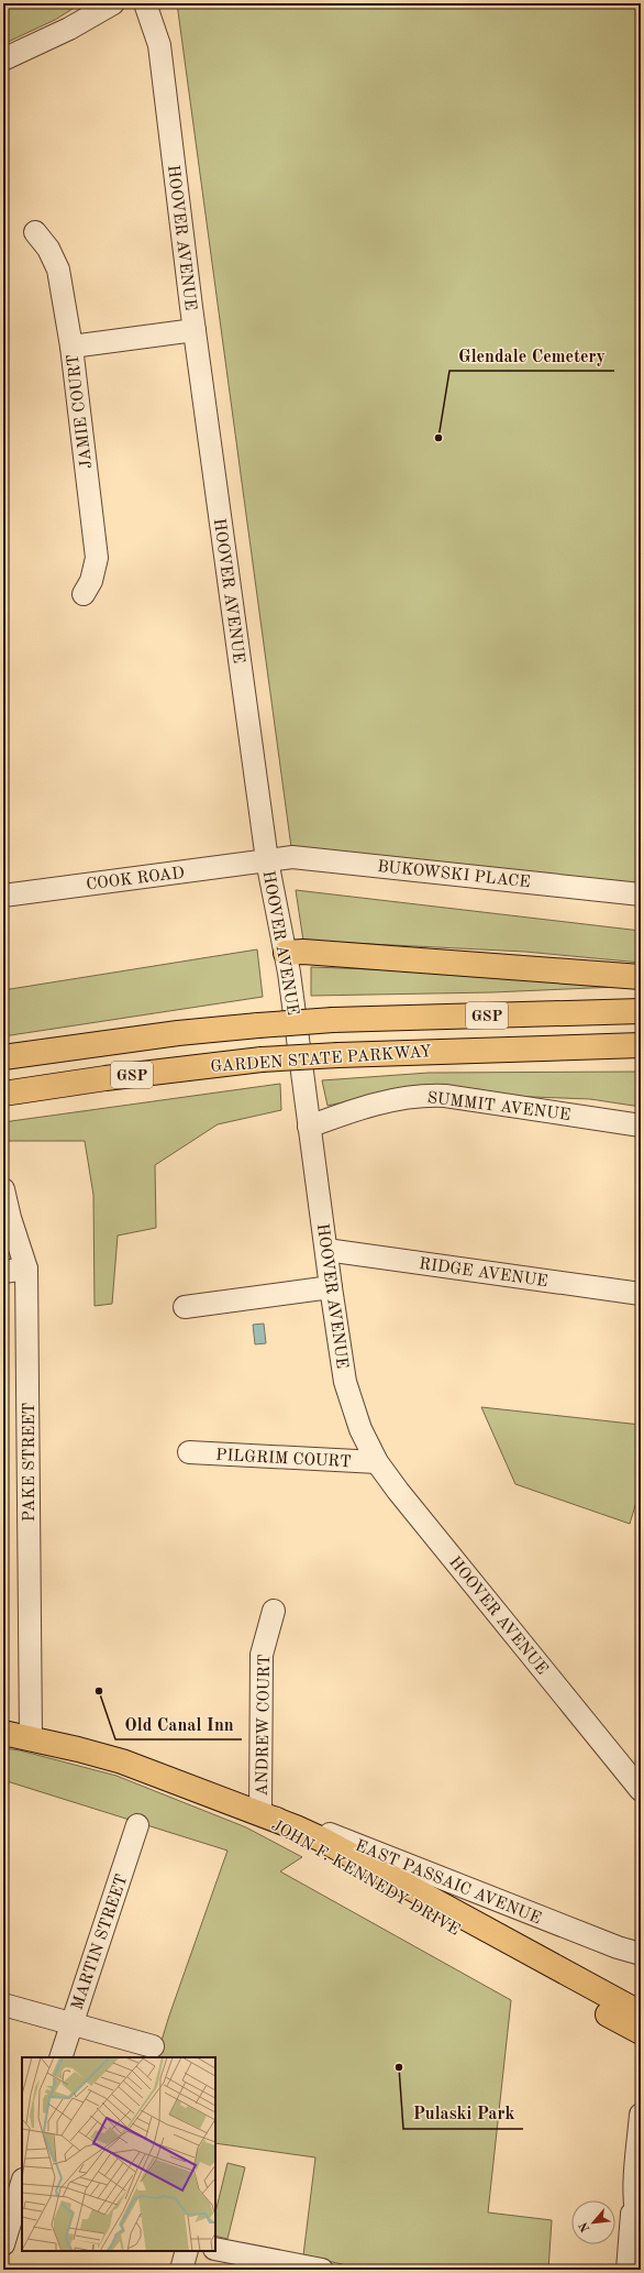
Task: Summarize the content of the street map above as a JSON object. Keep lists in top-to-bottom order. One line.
{"streets":{"main road":["GSP","GARDEN STATE PARKWAY","JOHN F. KENNEDY DRIVE","EAST PASSAIC AVENUE"],"street":["HOOVER AVENUE","JAMIE COURT","BUKOWSKI PLACE","COOK ROAD","SUMMIT AVENUE","RIDGE AVENUE","PILGRIM COURT","PAKE STREET","ANDREW COURT","MARTIN STREET"]},"crossings":[["HOOVER AVENUE","BUKOWSKI PLACE"],["HOOVER AVENUE","COOK ROAD"],["HOOVER AVENUE","SUMMIT AVENUE"],["HOOVER AVENUE","RIDGE AVENUE"],["HOOVER AVENUE","PILGRIM COURT"],["BUKOWSKI PLACE","COOK ROAD"],["PAKE STREET","EAST PASSAIC AVENUE"],["ANDREW COURT","JOHN F. KENNEDY DRIVE"],["ANDREW COURT","EAST PASSAIC AVENUE"],["JOHN F. KENNEDY DRIVE","EAST PASSAIC AVENUE"]],"places":["Glendale Cemetery","Old Canal Inn","Pulaski Park"],"north":"bottom left"}
